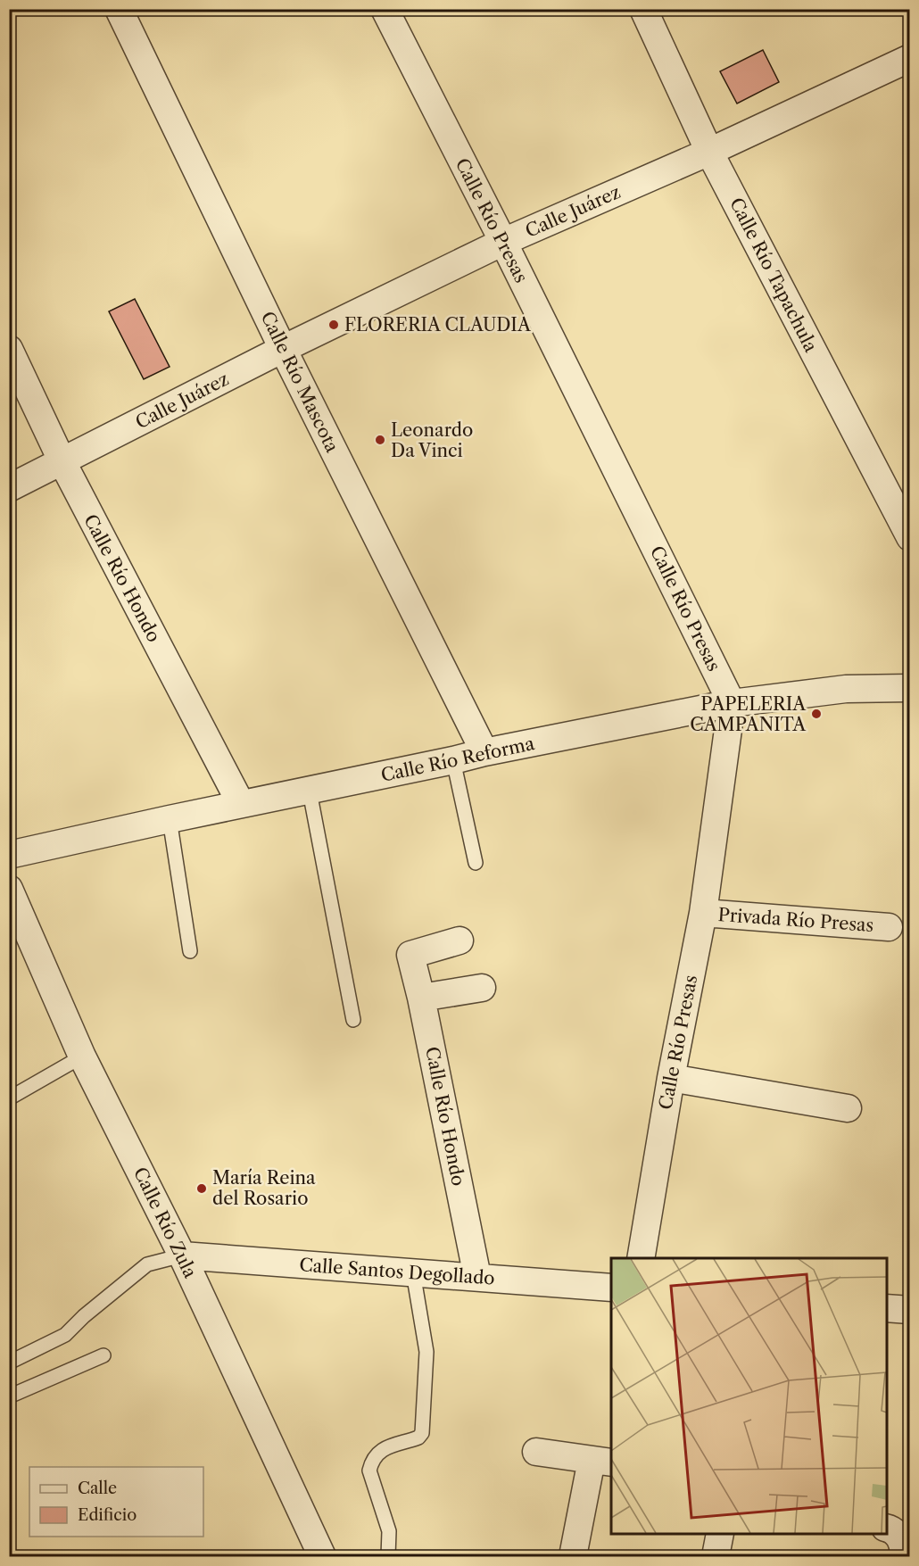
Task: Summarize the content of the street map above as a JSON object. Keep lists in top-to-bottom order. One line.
{"streets":{"street":["Calle Juárez","Calle Río Presas","Calle Río Tapachula","Calle Río Mascota","Calle Río Hondo","Calle Río Reforma","Privada Río Presas","Calle Río Zula","Calle Santos Degollado"]},"crossings":[["Calle Juárez","Calle Río Presas"],["Calle Juárez","Calle Río Tapachula"],["Calle Juárez","Calle Río Mascota"],["Calle Juárez","Calle Río Hondo"],["Calle Río Presas","Calle Río Reforma"],["Calle Río Presas","Privada Río Presas"],["Calle Río Mascota","Calle Río Reforma"],["Calle Río Hondo","Calle Río Reforma"],["Calle Río Hondo","Calle Santos Degollado"],["Calle Río Zula","Calle Santos Degollado"]],"places":["FLORERIA CLAUDIA","Leonardo Da Vinci","PAPELERIA CAMPANITA","María Reina del Rosario"],"legend":["Calle","Edificio"]}
